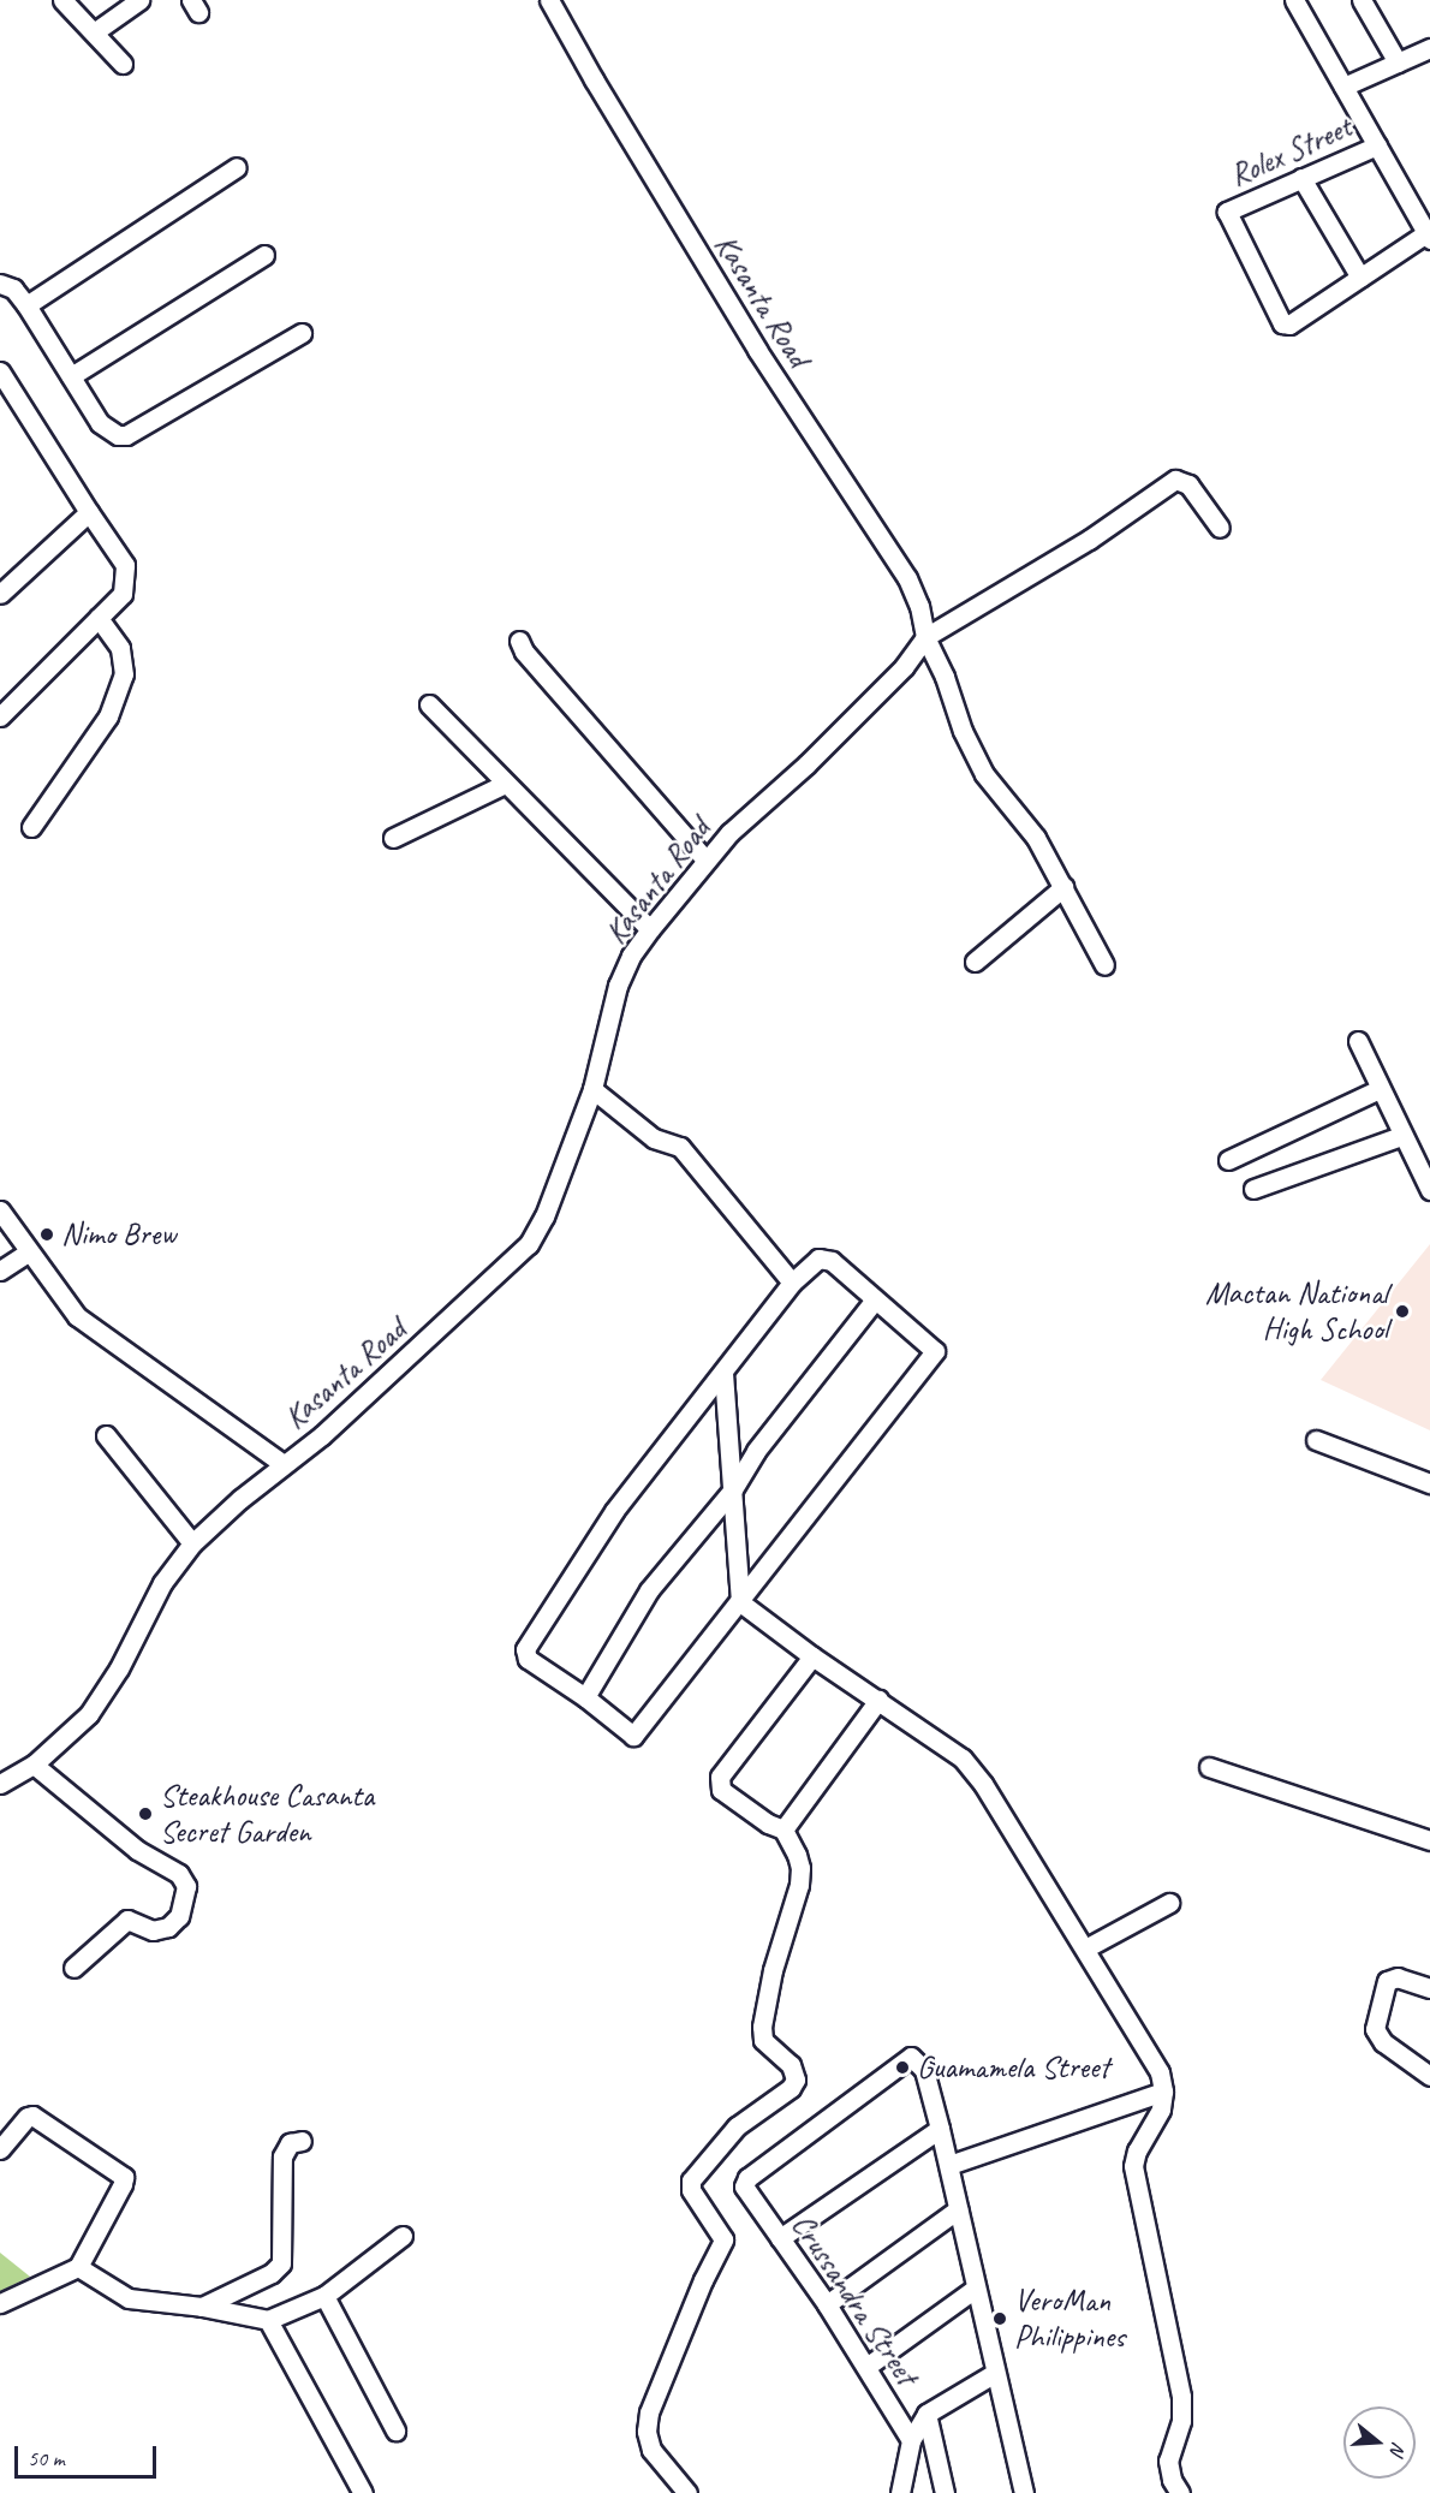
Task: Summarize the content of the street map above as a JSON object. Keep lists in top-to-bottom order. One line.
{"streets":{"street":["Rolex Street","Kasanta Road","Crussandra Street"]},"places":["Nimo Brew","Mactan National High School","Steakhouse Casanta Secret Garden","Guamamela Street","VeroMan Philippines"],"scale_bar":"50 m","north":"right"}
